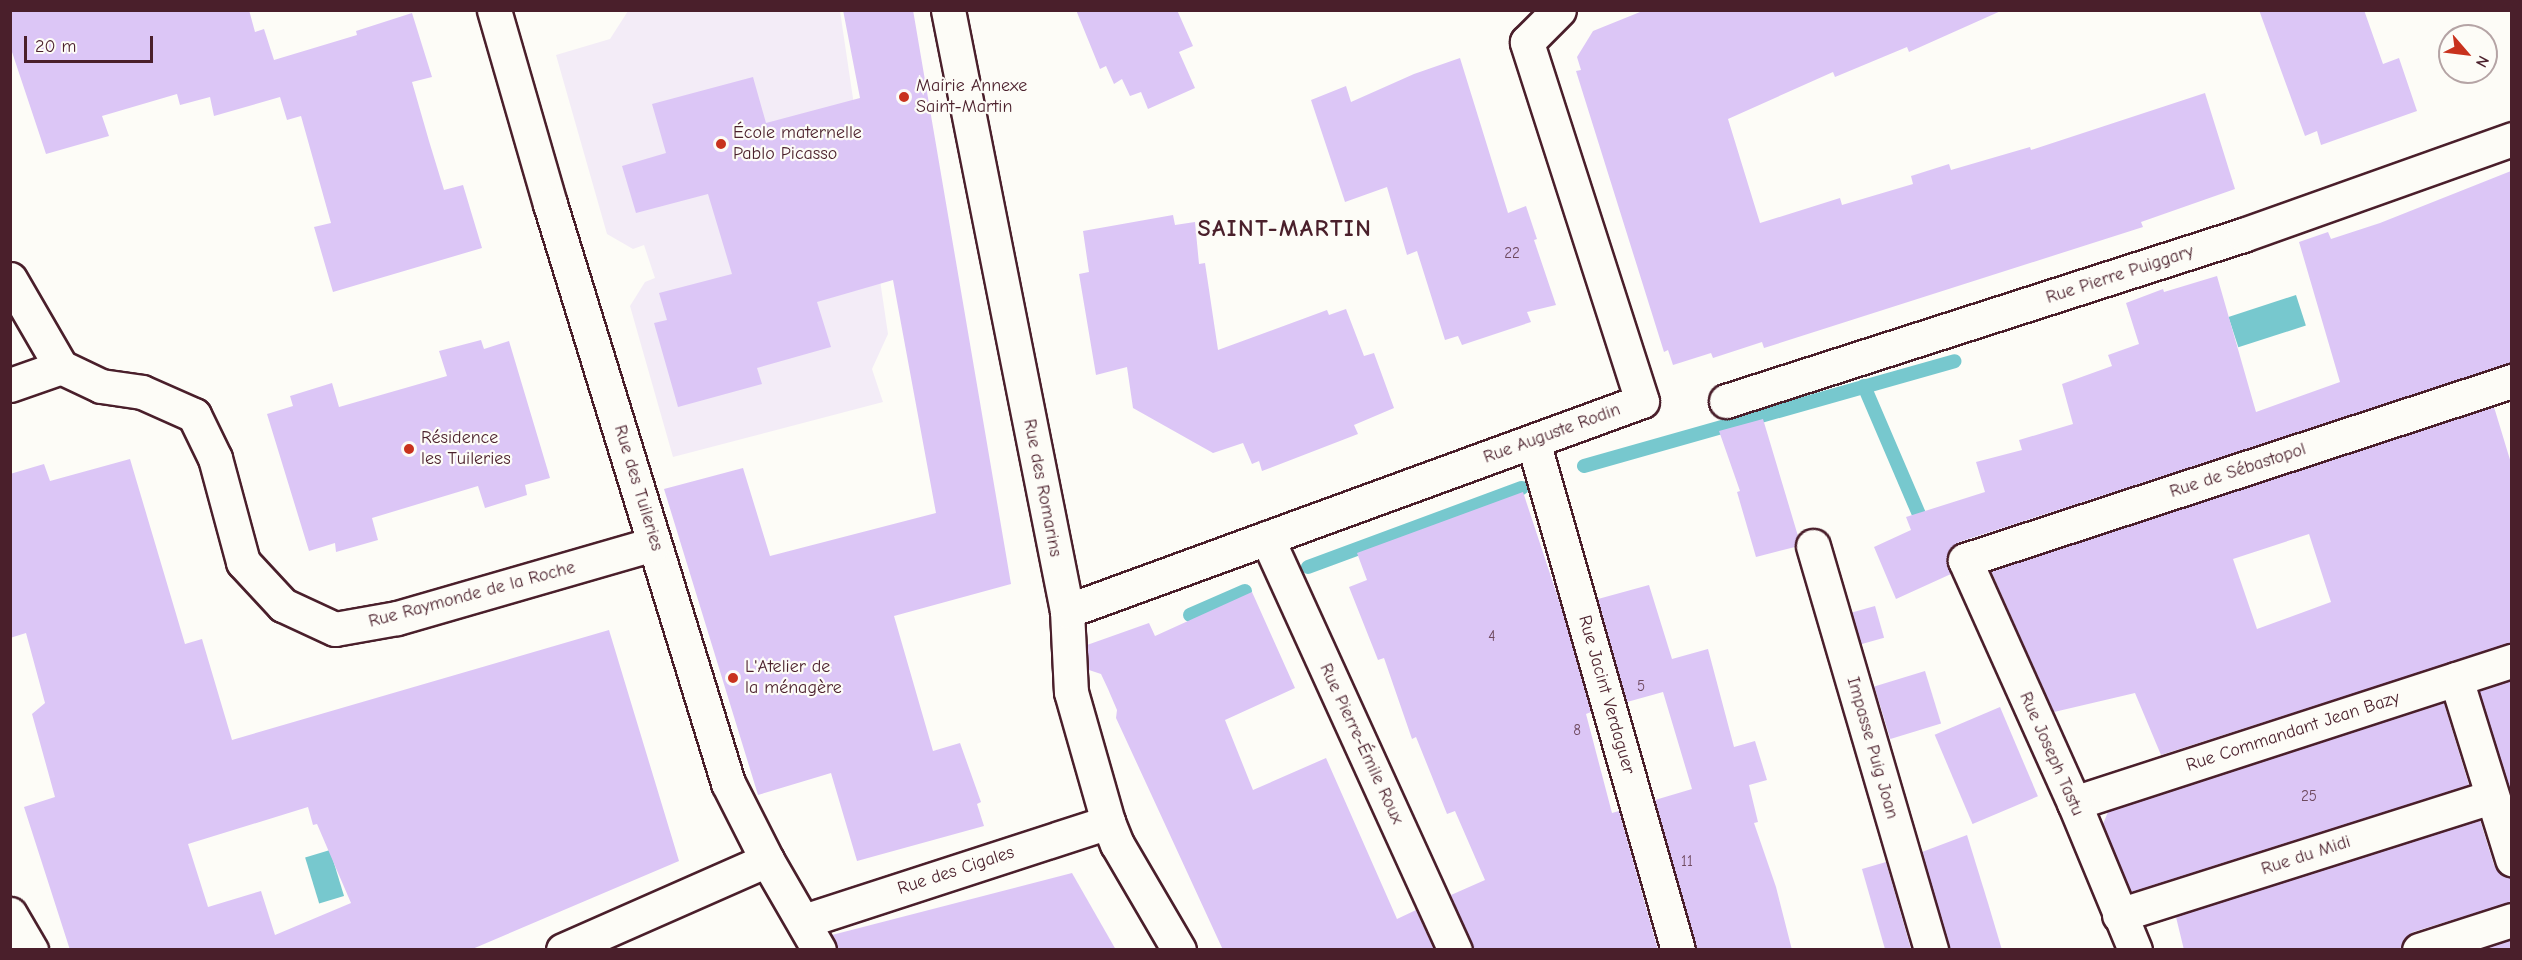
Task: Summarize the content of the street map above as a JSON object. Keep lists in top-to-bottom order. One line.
{"streets":{"street":["Rue Pierre Puiggary","Rue Auguste Rodin","Rue de Sébastopol","Rue des Tuileries","Rue des Romarins","Rue Raymonde de la Roche","Rue Jacint Verdaguer","Rue Commandant Jean Bazy","Rue Pierre-Émile Roux","Impasse Puig Joan","Rue Joseph Tastu","Rue du Midi","Rue des Cigales"]},"crossings":[["Rue Auguste Rodin","Rue des Romarins"],["Rue Auguste Rodin","Rue Jacint Verdaguer"],["Rue Auguste Rodin","Rue Pierre-Émile Roux"],["Rue de Sébastopol","Rue Joseph Tastu"],["Rue des Tuileries","Rue Raymonde de la Roche"],["Rue des Tuileries","Rue des Cigales"],["Rue des Romarins","Rue des Cigales"],["Rue Commandant Jean Bazy","Rue Joseph Tastu"],["Rue Joseph Tastu","Rue du Midi"]],"districts":["SAINT-MARTIN"],"places":["Mairie Annexe Saint-Martin","École maternelle Pablo Picasso","Résidence les Tuileries","L'Atelier de la ménagère"],"house_numbers":["22","4","5","8","25","11"],"scale_bar":"20 m","north":"bottom right"}
